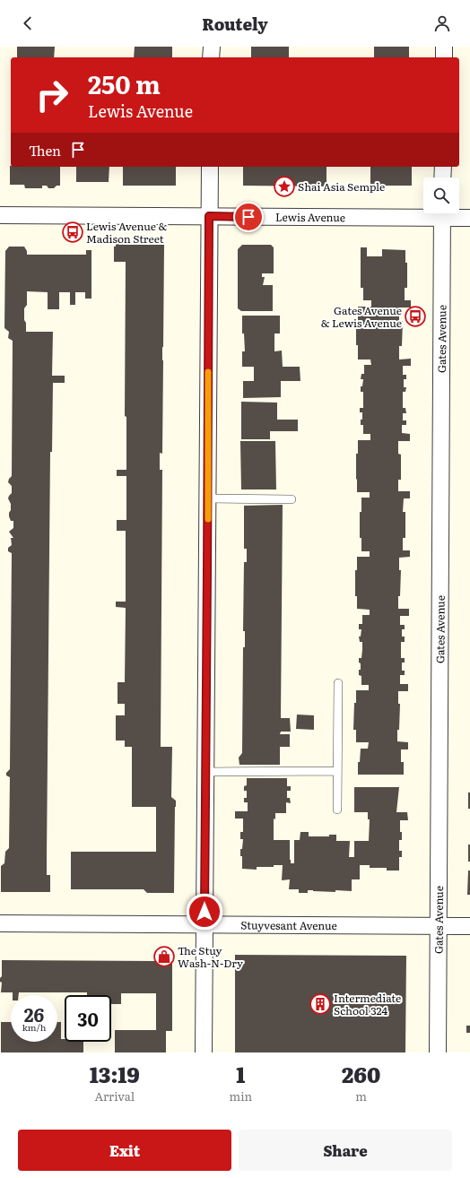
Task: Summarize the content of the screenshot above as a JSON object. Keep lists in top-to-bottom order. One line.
{"streets":{"street":["Lewis Avenue","Gates Avenue","Stuyvesant Avenue"]},"crossings":[["Gates Avenue","Stuyvesant Avenue"]],"places":{"place":["Shai Asia Semple"],"bus stop":["Lewis Avenue & Madison Street","Gates Avenue & Lewis Avenue"],"shop":["The Stuy Wash-N-Dry"],"building":["Intermediate School 324"]},"page":{"header":"Routely","turn":["250 m","Lewis Avenue"],"then":"Then","speed":"26 km/h","limit":"30","eta":["13:19","Arrival","1","min","260","m"],"buttons":["Exit","Share"]}}
